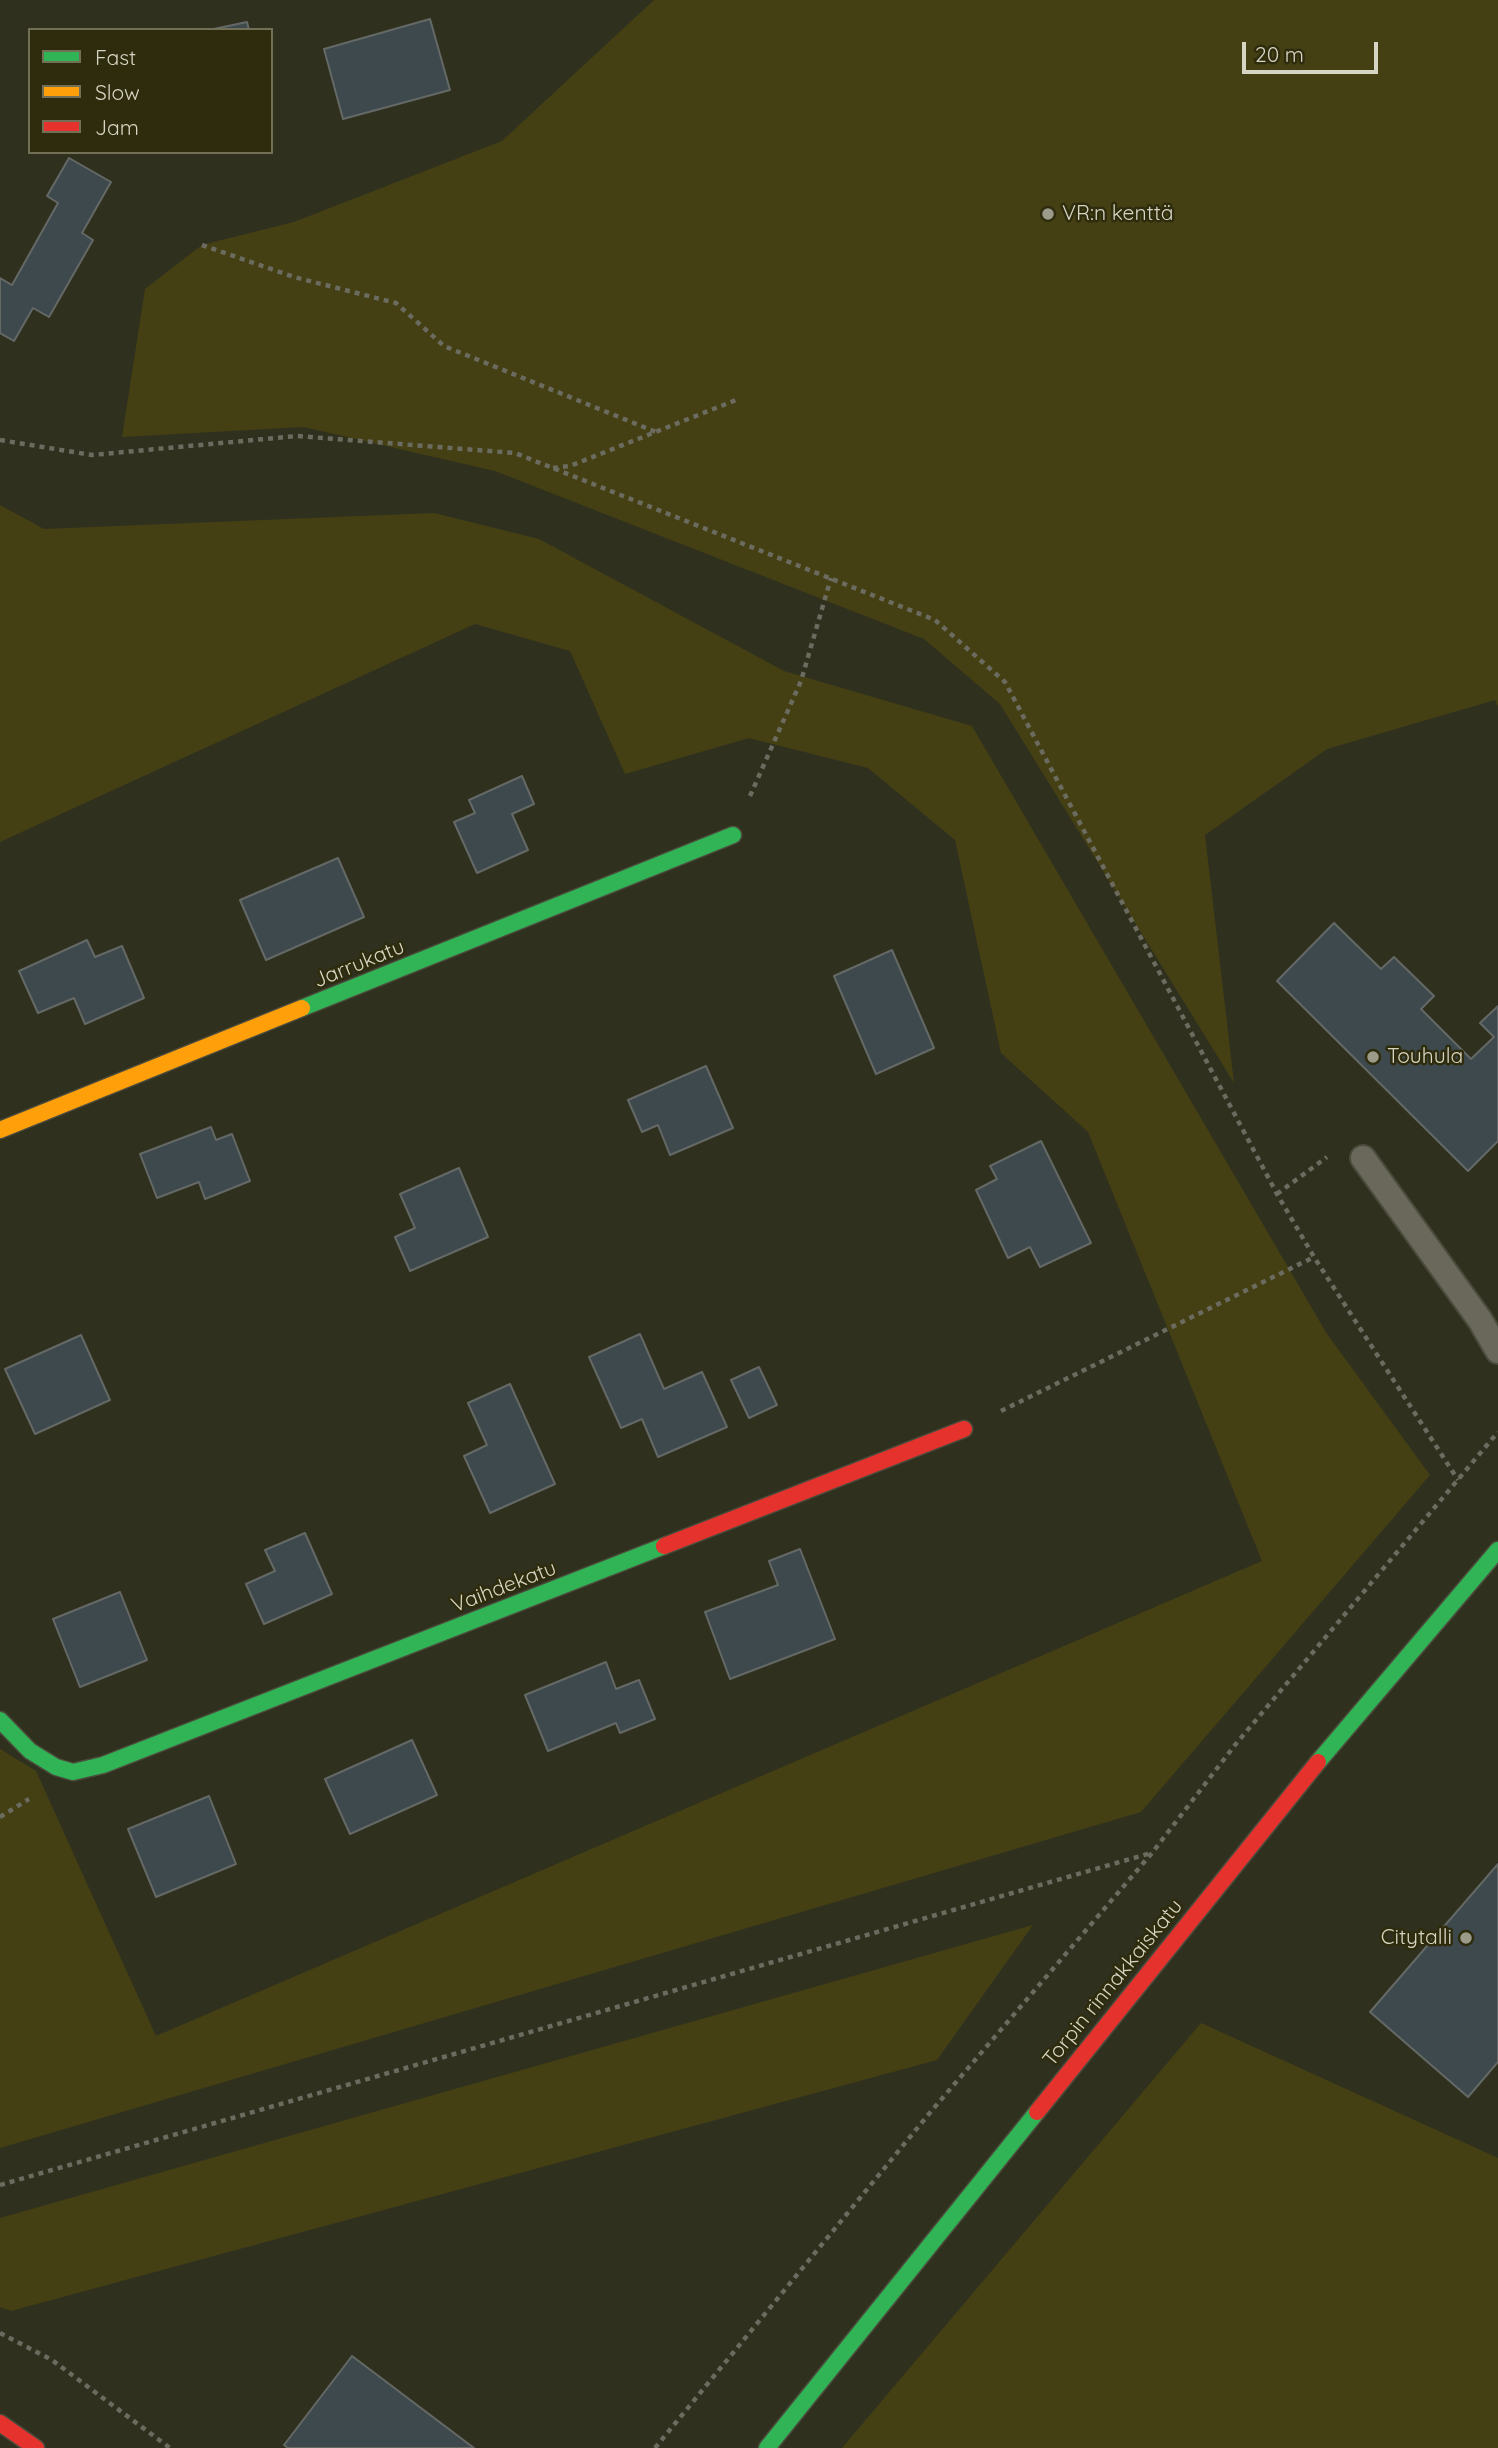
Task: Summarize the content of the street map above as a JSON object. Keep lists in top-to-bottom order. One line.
{"streets":{"street":["Jarrukatu","Vaihdekatu","Torpin rinnakkaiskatu"]},"places":["VR:n kenttä","Touhula","Citytalli"],"legend":["Fast","Slow","Jam"],"scale_bar":"20 m"}
